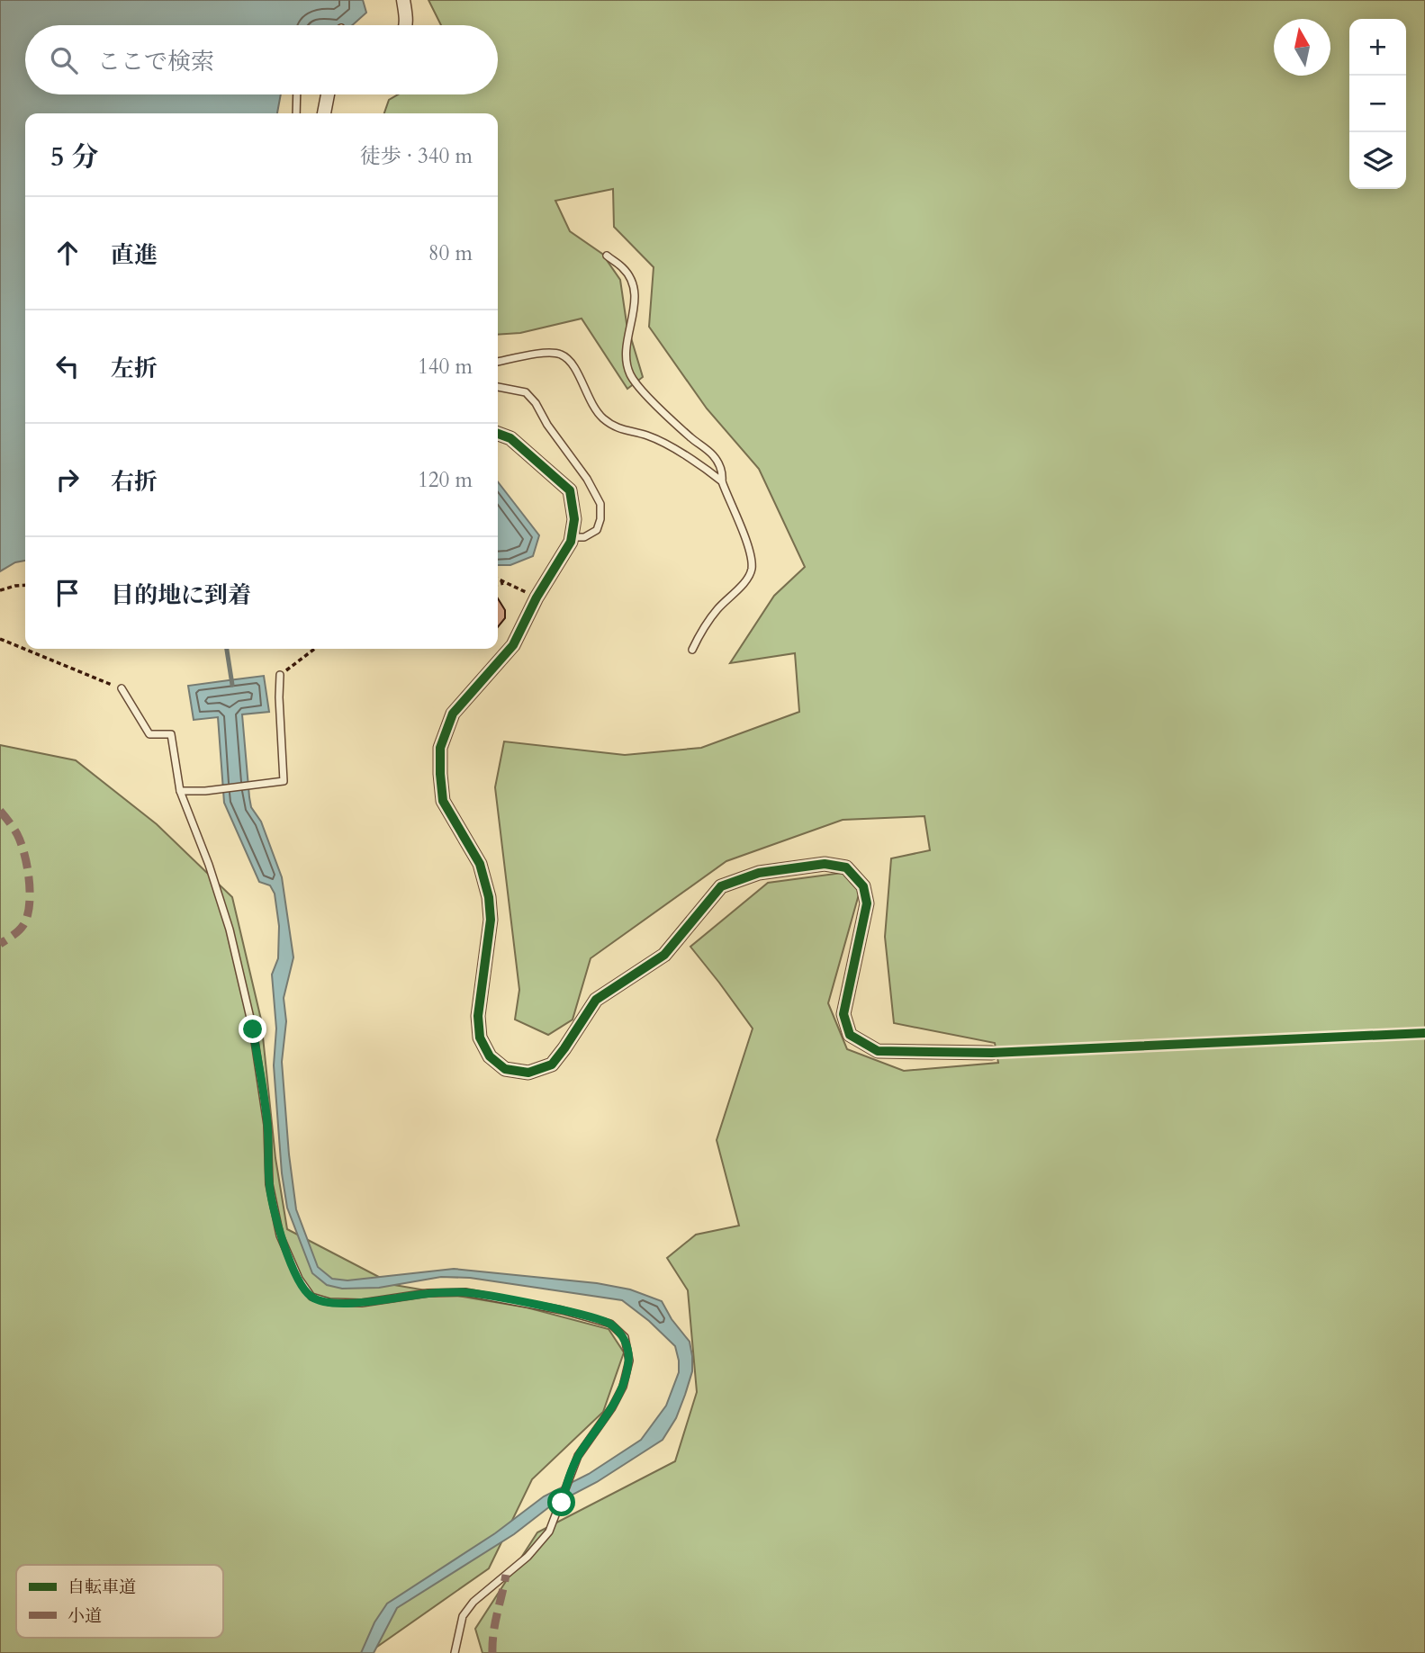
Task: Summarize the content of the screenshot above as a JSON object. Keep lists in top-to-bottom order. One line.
{"legend":["自転車道","小道"],"north":"top","page":{"map_buttons":["+","−"],"search":"ここで検索","heading":["5 分","徒歩 · 340 m"],"list":[["直進","80 m"],["左折","140 m"],["右折","120 m"],"目的地に到着"]}}
